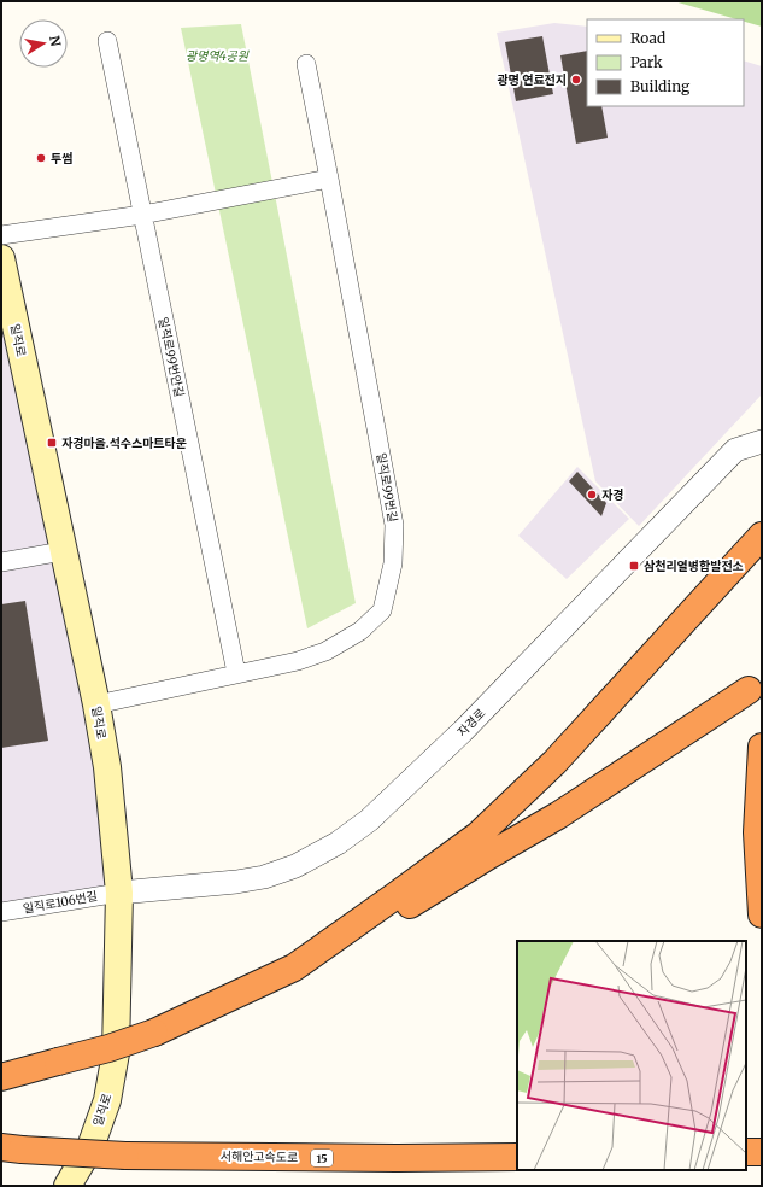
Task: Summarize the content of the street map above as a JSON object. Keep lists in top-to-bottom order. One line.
{"streets":{"highway":["서해안고속도로","15"],"main road":["일직로"],"street":["일직로99번안길","일직로99번길","자경로","일직로106번길"]},"crossings":[["일직로","일직로99번길"],["일직로","자경로"],["일직로","일직로106번길"],["일직로99번안길","일직로99번길"],["자경로","일직로106번길"]],"parks":["광명역4공원"],"places":{"other":["광명 연료전지","투썸","자경"],"transit":["자경마을.석수스마트타운","삼천리열병합발전소"]},"legend":["Road","Park","Building"],"north":"right"}
